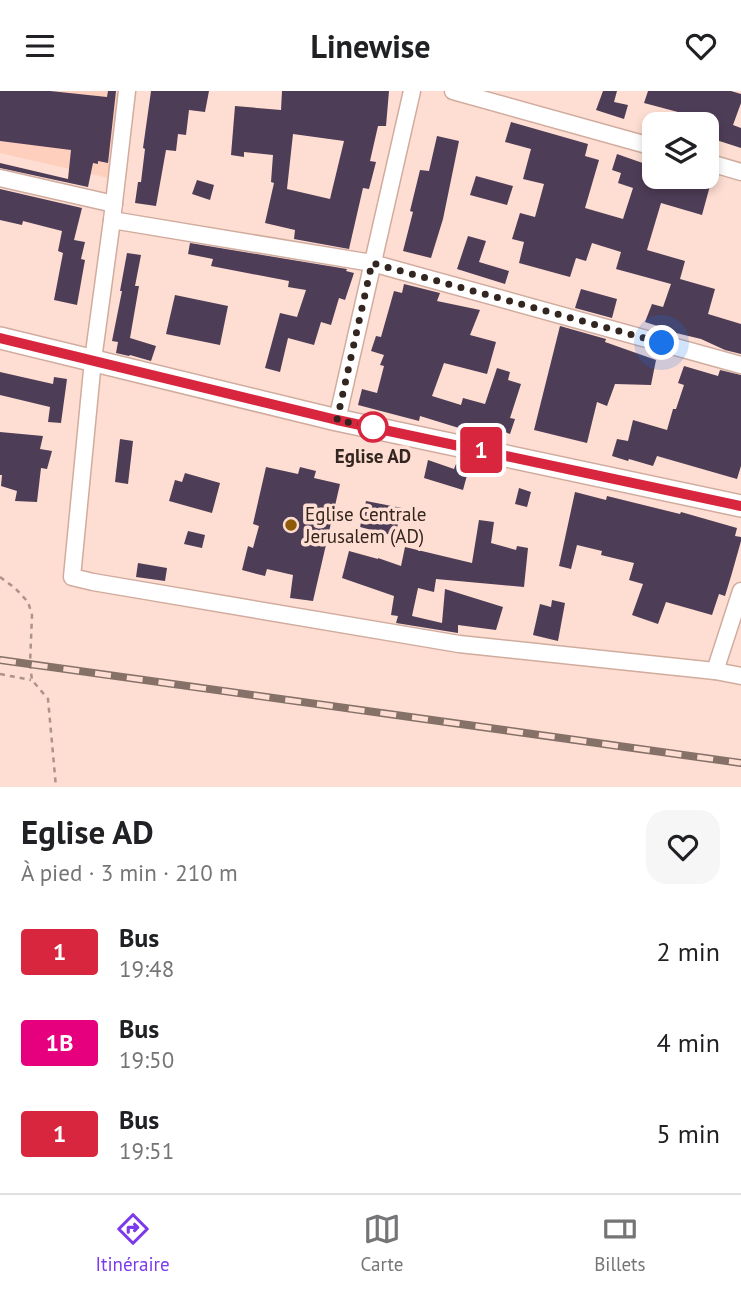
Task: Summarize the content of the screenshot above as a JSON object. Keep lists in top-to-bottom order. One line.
{"places":["Eglise AD","Eglise Centrale Jerusalem (AD)"],"lines":["bus line 1"],"page":{"header":"Linewise","on_map":"1","heading":["Eglise AD","À pied · 3 min · 210 m"],"list":[{"mark":"1","name":"Bus","note":"19:48","value":"2 min"},{"mark":"1B","name":"Bus","note":"19:50","value":"4 min"},{"mark":"1","name":"Bus","note":"19:51","value":"5 min"}],"tabs":["Itinéraire","Carte","Billets"]}}
